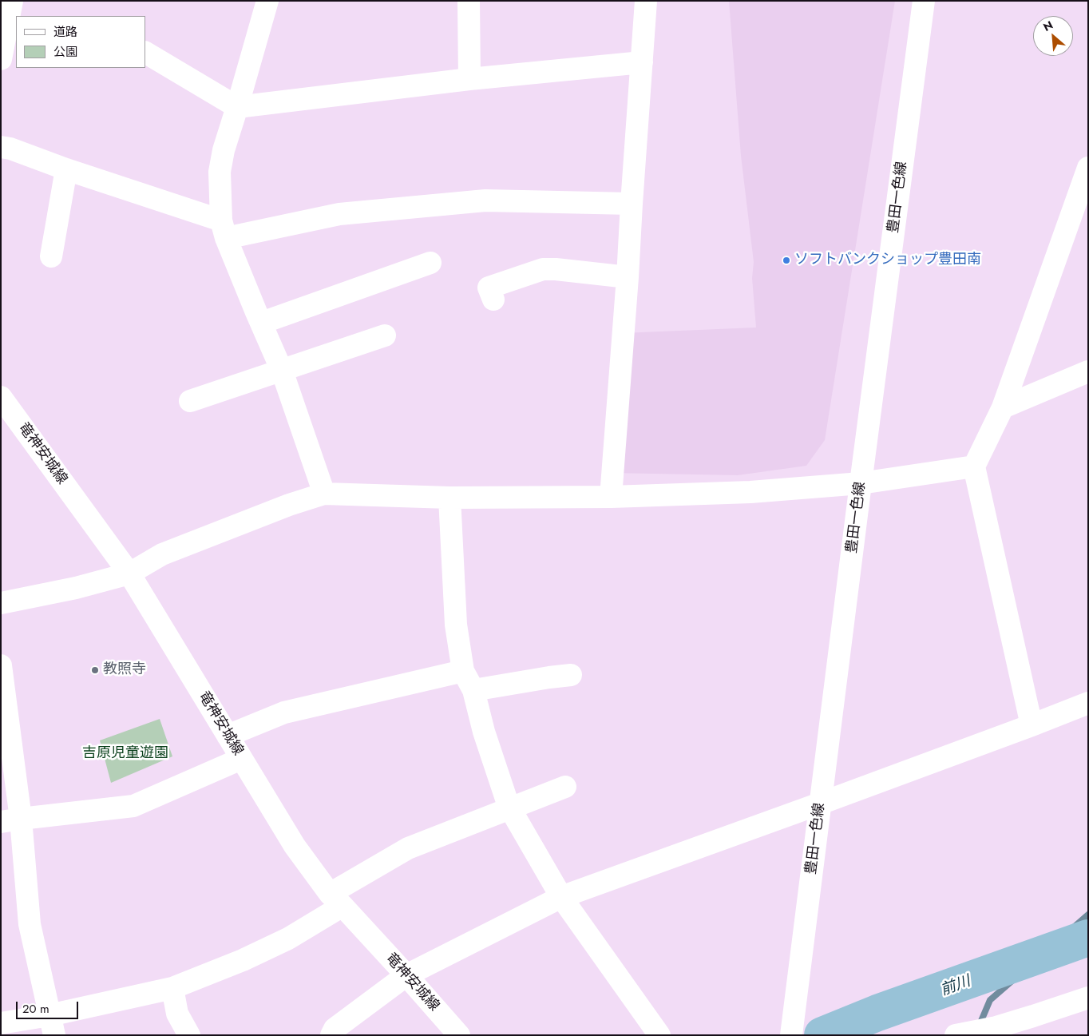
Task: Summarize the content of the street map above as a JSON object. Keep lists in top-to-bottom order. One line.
{"streets":{"street":["豊田一色線","竜神安城線"]},"water":["前川"],"parks":["吉原児童遊園"],"places":["ソフトバンクショップ豊田南","教照寺"],"legend":["道路","公園"],"scale_bar":"20 m","north":"top left"}
